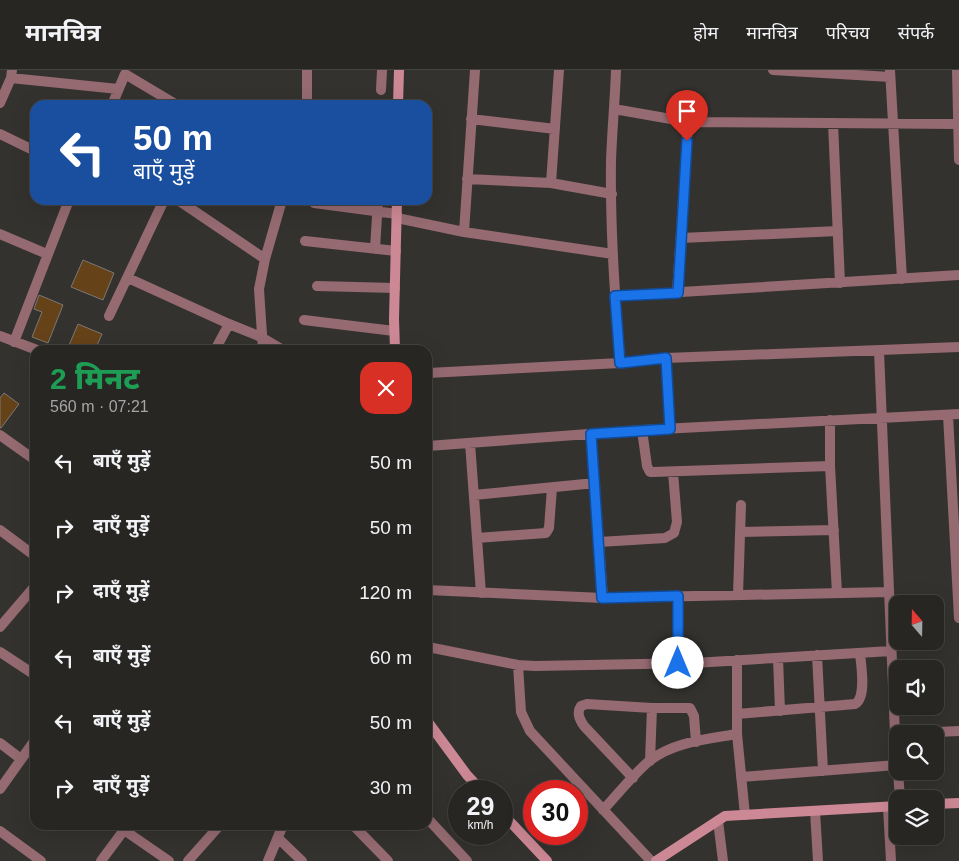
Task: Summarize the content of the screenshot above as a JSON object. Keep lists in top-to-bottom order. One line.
{"north":"top","page":{"header":"मानचित्र","nav":["होम","मानचित्र","परिचय","संपर्क"],"turn":["50 m","बाएँ मुड़ें"],"heading":["2 मिनट","560 m · 07:21"],"list":[{"name":"बाएँ मुड़ें","value":"50 m"},{"name":"दाएँ मुड़ें","value":"50 m"},{"name":"दाएँ मुड़ें","value":"120 m"},{"name":"बाएँ मुड़ें","value":"60 m"},{"name":"बाएँ मुड़ें","value":"50 m"},{"name":"दाएँ मुड़ें","value":"30 m"}],"speed":"29 km/h","limit":"30"}}
